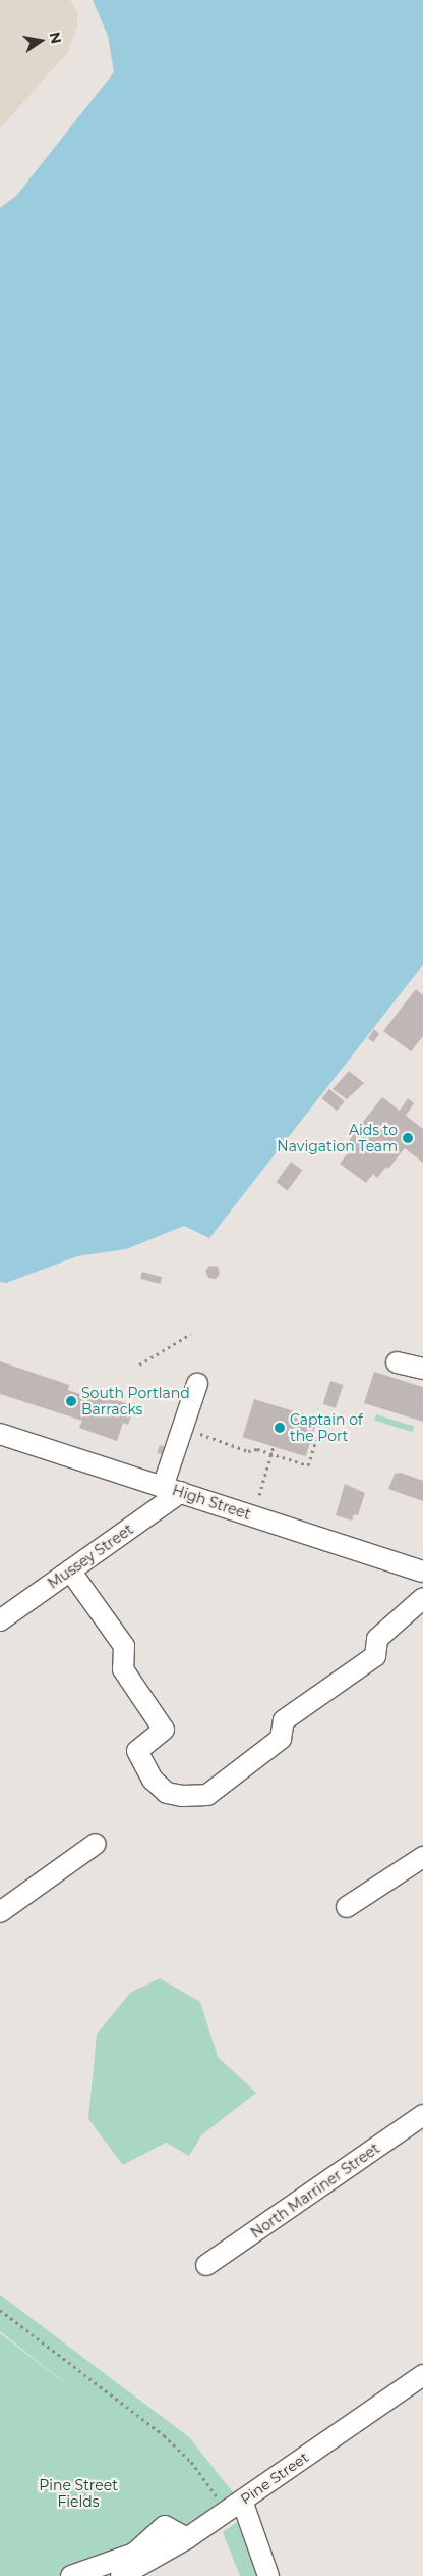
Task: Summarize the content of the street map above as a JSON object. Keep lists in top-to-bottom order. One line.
{"streets":{"street":["High Street","Mussey Street","North Marriner Street","Pine Street"]},"crossings":[["High Street","Mussey Street"]],"parks":["Pine Street Fields"],"places":["Aids to Navigation Team","South Portland Barracks","Captain of the Port"],"north":"right"}
